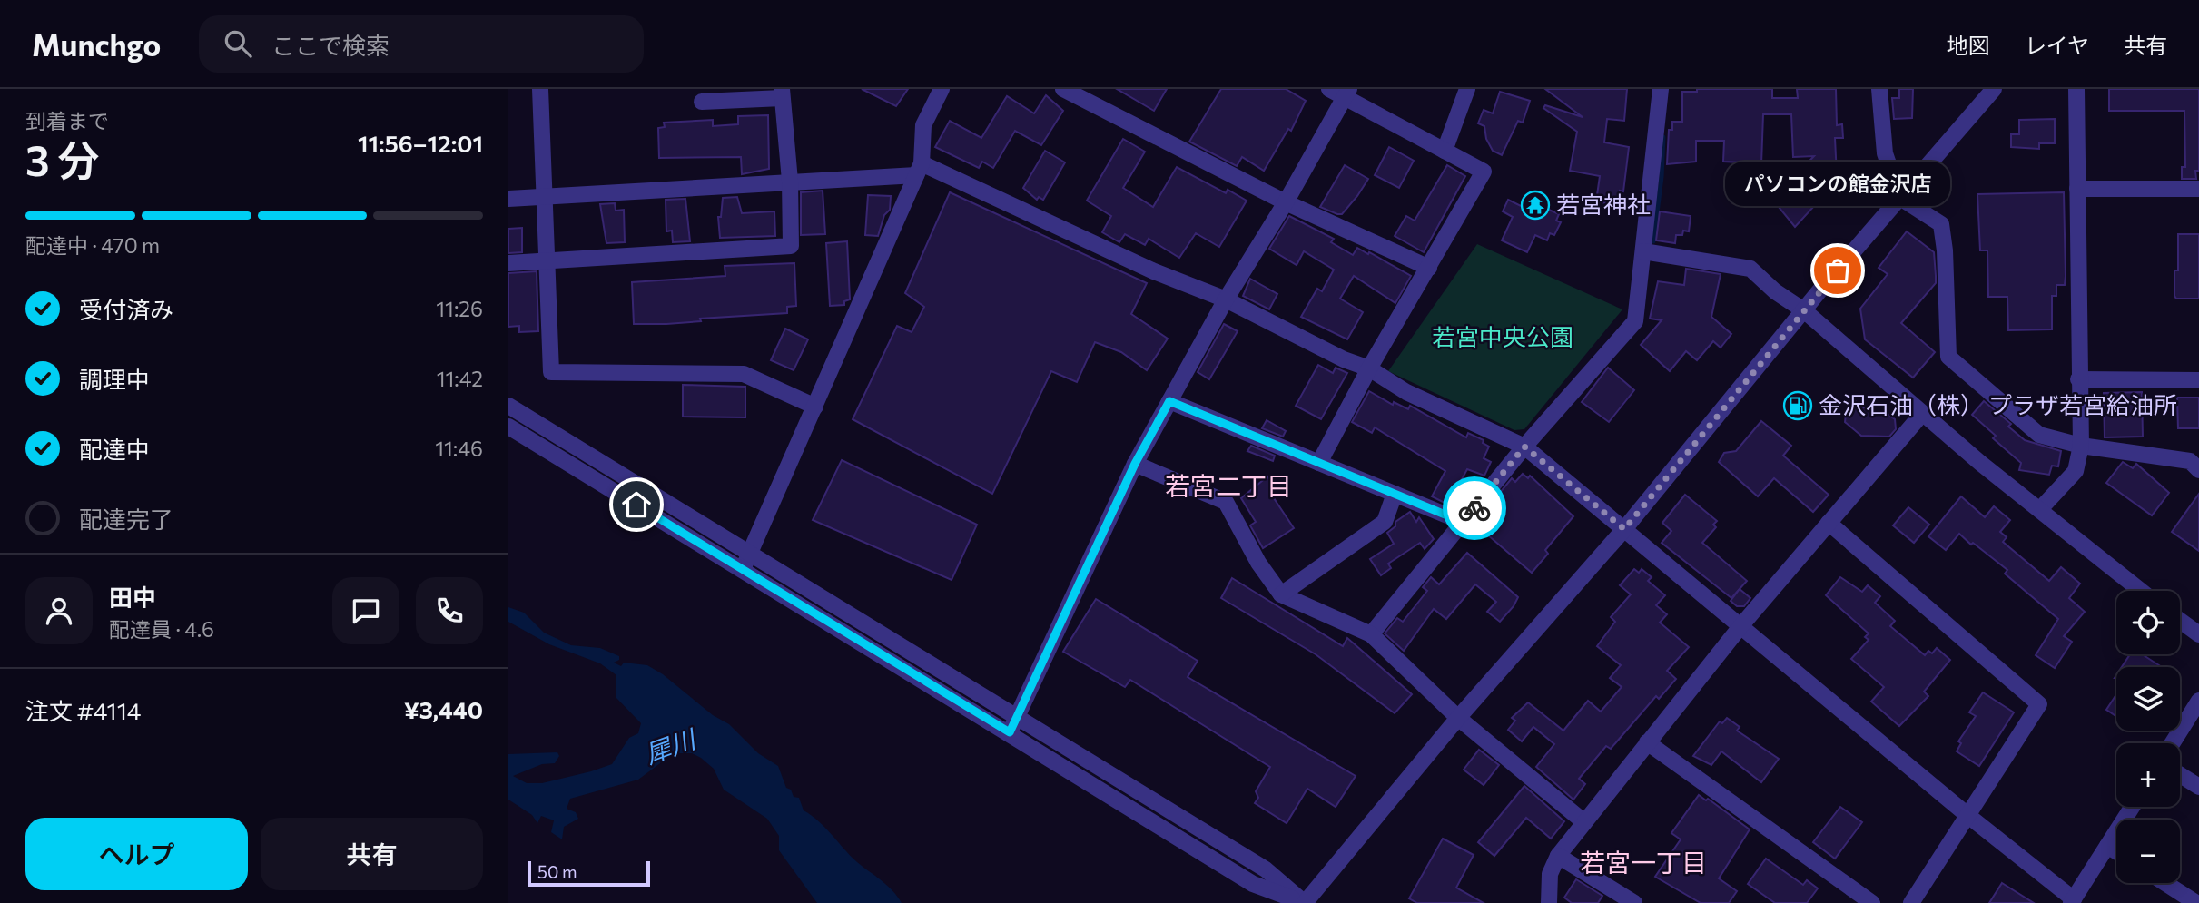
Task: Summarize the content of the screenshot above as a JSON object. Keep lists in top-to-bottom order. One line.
{"districts":["若宮二丁目","若宮一丁目"],"water":["犀川"],"parks":["若宮中央公園"],"places":{"temple":["若宮神社"],"other":["パソコンの館金沢店"],"fuel station":["金沢石油（株） プラザ若宮給油所"]},"scale_bar":"50 m","page":{"header":"Munchgo","search":"ここで検索","nav":["地図","レイヤ","共有"],"heading":["3 分","到着まで","11:56–12:01"],"panel":["田中","配達員 · 4.6","注文 #4114","¥3,440"],"bubble":"パソコンの館金沢店","bar":"配達中 · 470 m","list":[["受付済み","11:26"],["調理中","11:42"],["配達中","11:46"],"配達完了"],"map_buttons":["+","−"],"buttons":["ヘルプ","共有"],"scale":"50 m"}}
